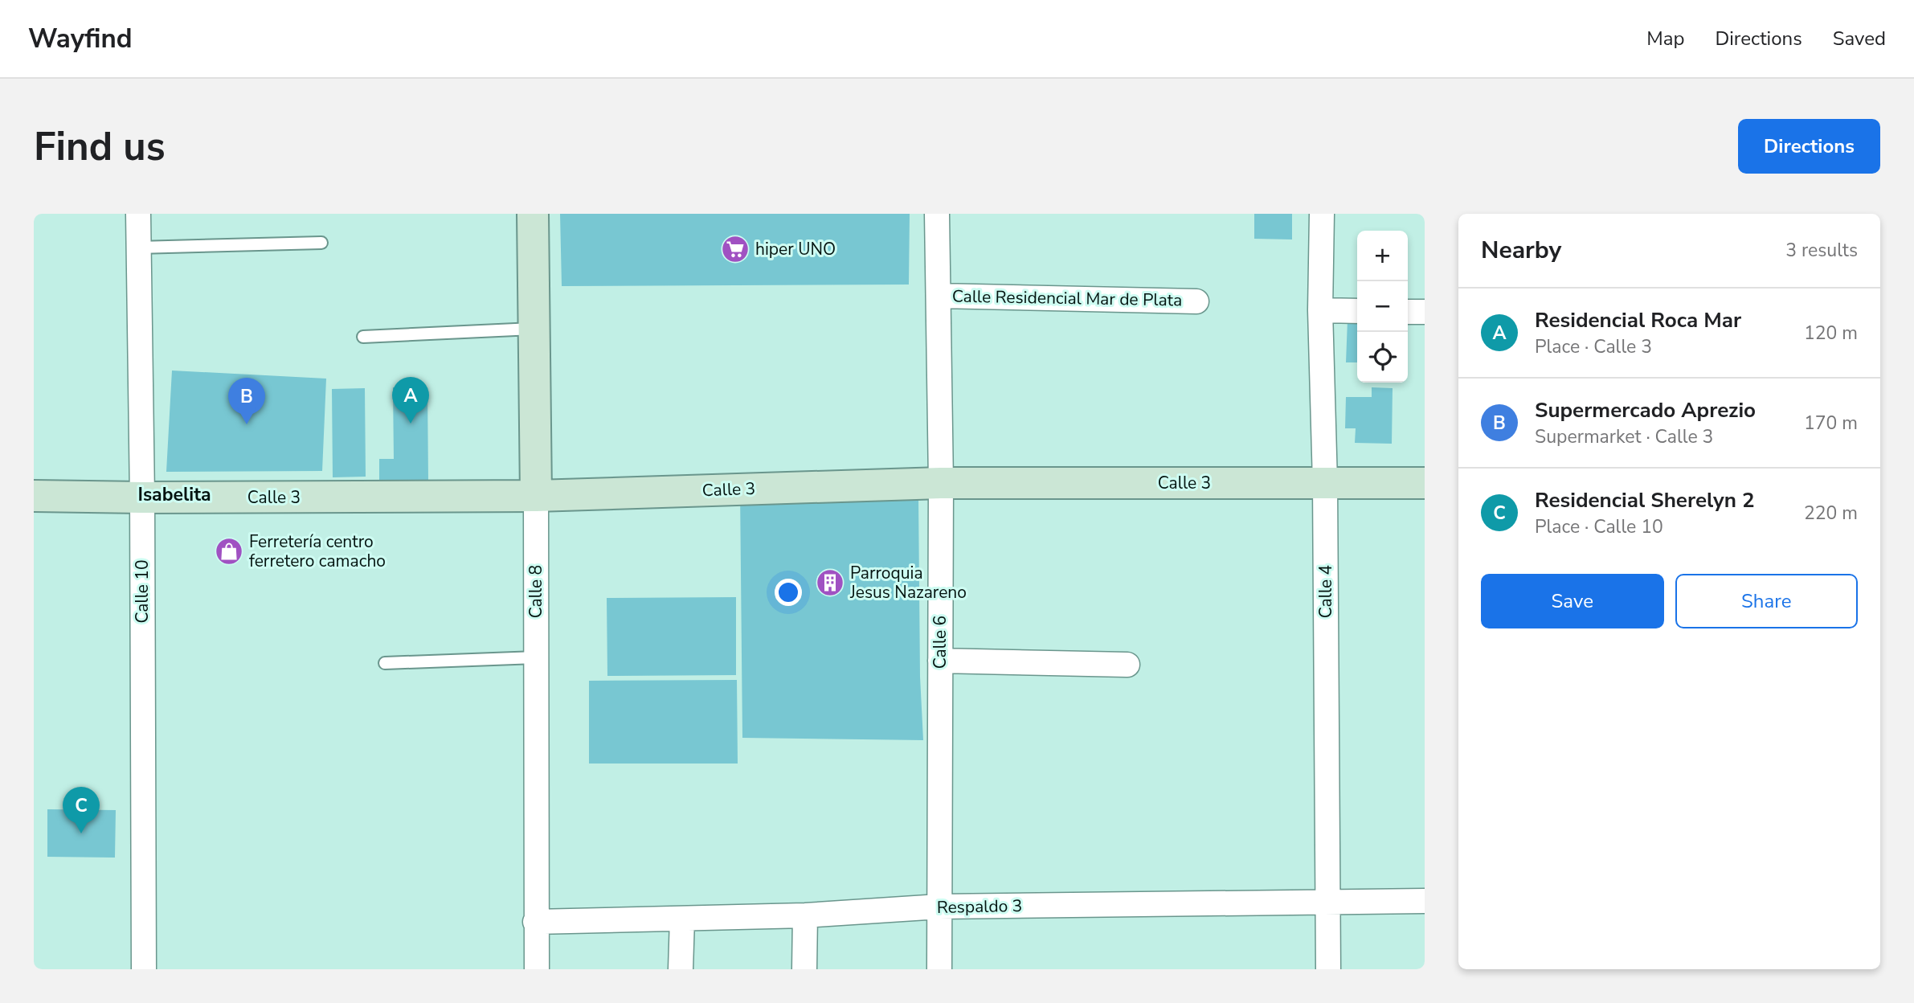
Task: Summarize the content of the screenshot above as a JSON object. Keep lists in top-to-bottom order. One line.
{"streets":{"street":["Calle Residencial Mar de Plata","Calle 3","Calle 10","Calle 8","Calle 4","Calle 6","Respaldo 3"]},"crossings":[["Calle Residencial Mar de Plata","Calle 6"],["Calle 3","Calle 10"],["Calle 3","Calle 8"],["Calle 3","Calle 4"],["Calle 3","Calle 6"],["Calle 8","Respaldo 3"],["Calle 4","Respaldo 3"],["Calle 6","Respaldo 3"]],"districts":["Isabelita"],"places":{"supermarket":["hiper UNO"],"shop":["Ferretería centro ferretero camacho"],"building":["Parroquia Jesus Nazareno"]},"page":{"header":"Wayfind","nav":["Map","Directions","Saved"],"buttons":["Directions",["Save","Share"]],"title":"Find us","heading":["Nearby","3 results"],"map_buttons":["+","−"],"list":[{"mark":"A","name":"Residencial Roca Mar","note":"Place · Calle 3","value":"120 m"},{"mark":"B","name":"Supermercado Aprezio","note":"Supermarket · Calle 3","value":"170 m"},{"mark":"C","name":"Residencial Sherelyn 2","note":"Place · Calle 10","value":"220 m"}],"pins":["A","B","C"]}}
